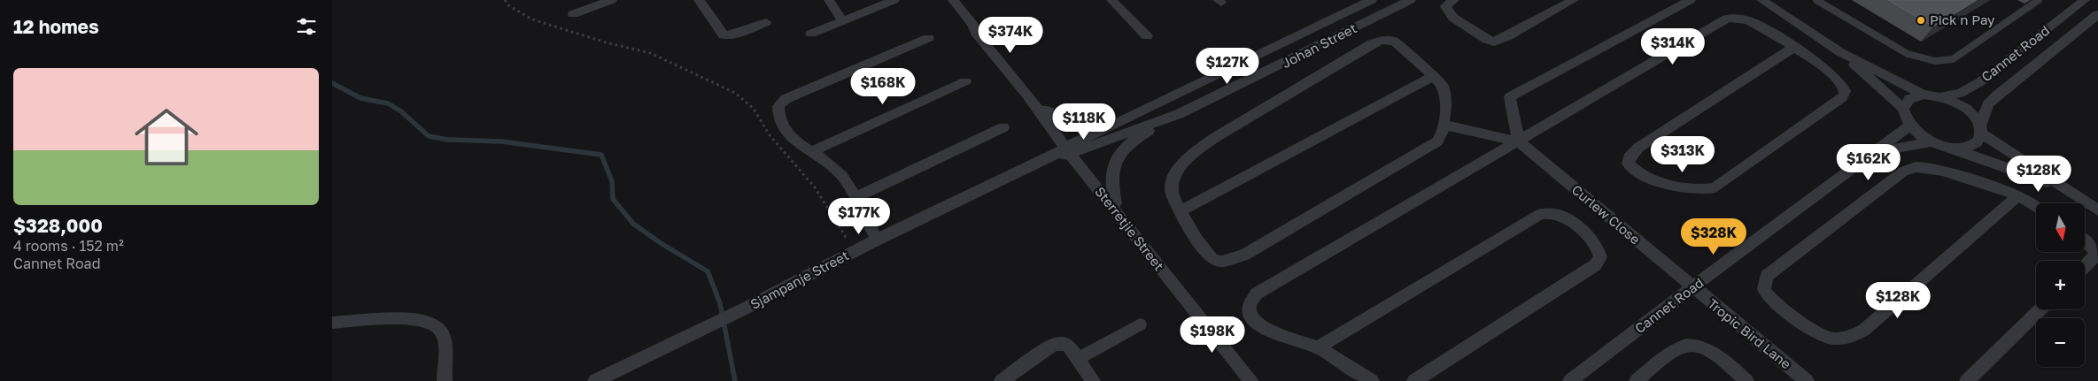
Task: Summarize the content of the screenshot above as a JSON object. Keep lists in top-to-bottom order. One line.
{"streets":{"street":["Johan Street","Cannet Road","Curlew Close","Sterretjie Street","Sjampanje Street","Tropic Bird Lane"]},"crossings":[["Johan Street","Sterretjie Street"],["Johan Street","Sjampanje Street"],["Cannet Road","Curlew Close"],["Cannet Road","Tropic Bird Lane"],["Curlew Close","Tropic Bird Lane"],["Sterretjie Street","Sjampanje Street"]],"places":["Pick n Pay"],"north":"bottom","page":{"heading":"12 homes","price":["$374K","$314K","$127K","$168K","$118K","$313K","$162K","$128K","$177K","$328K","$128K","$198K"],"list":[{"name":"$328,000","note":"4 rooms · 152 m² · Cannet Road"}],"map_buttons":["+","−"]}}
